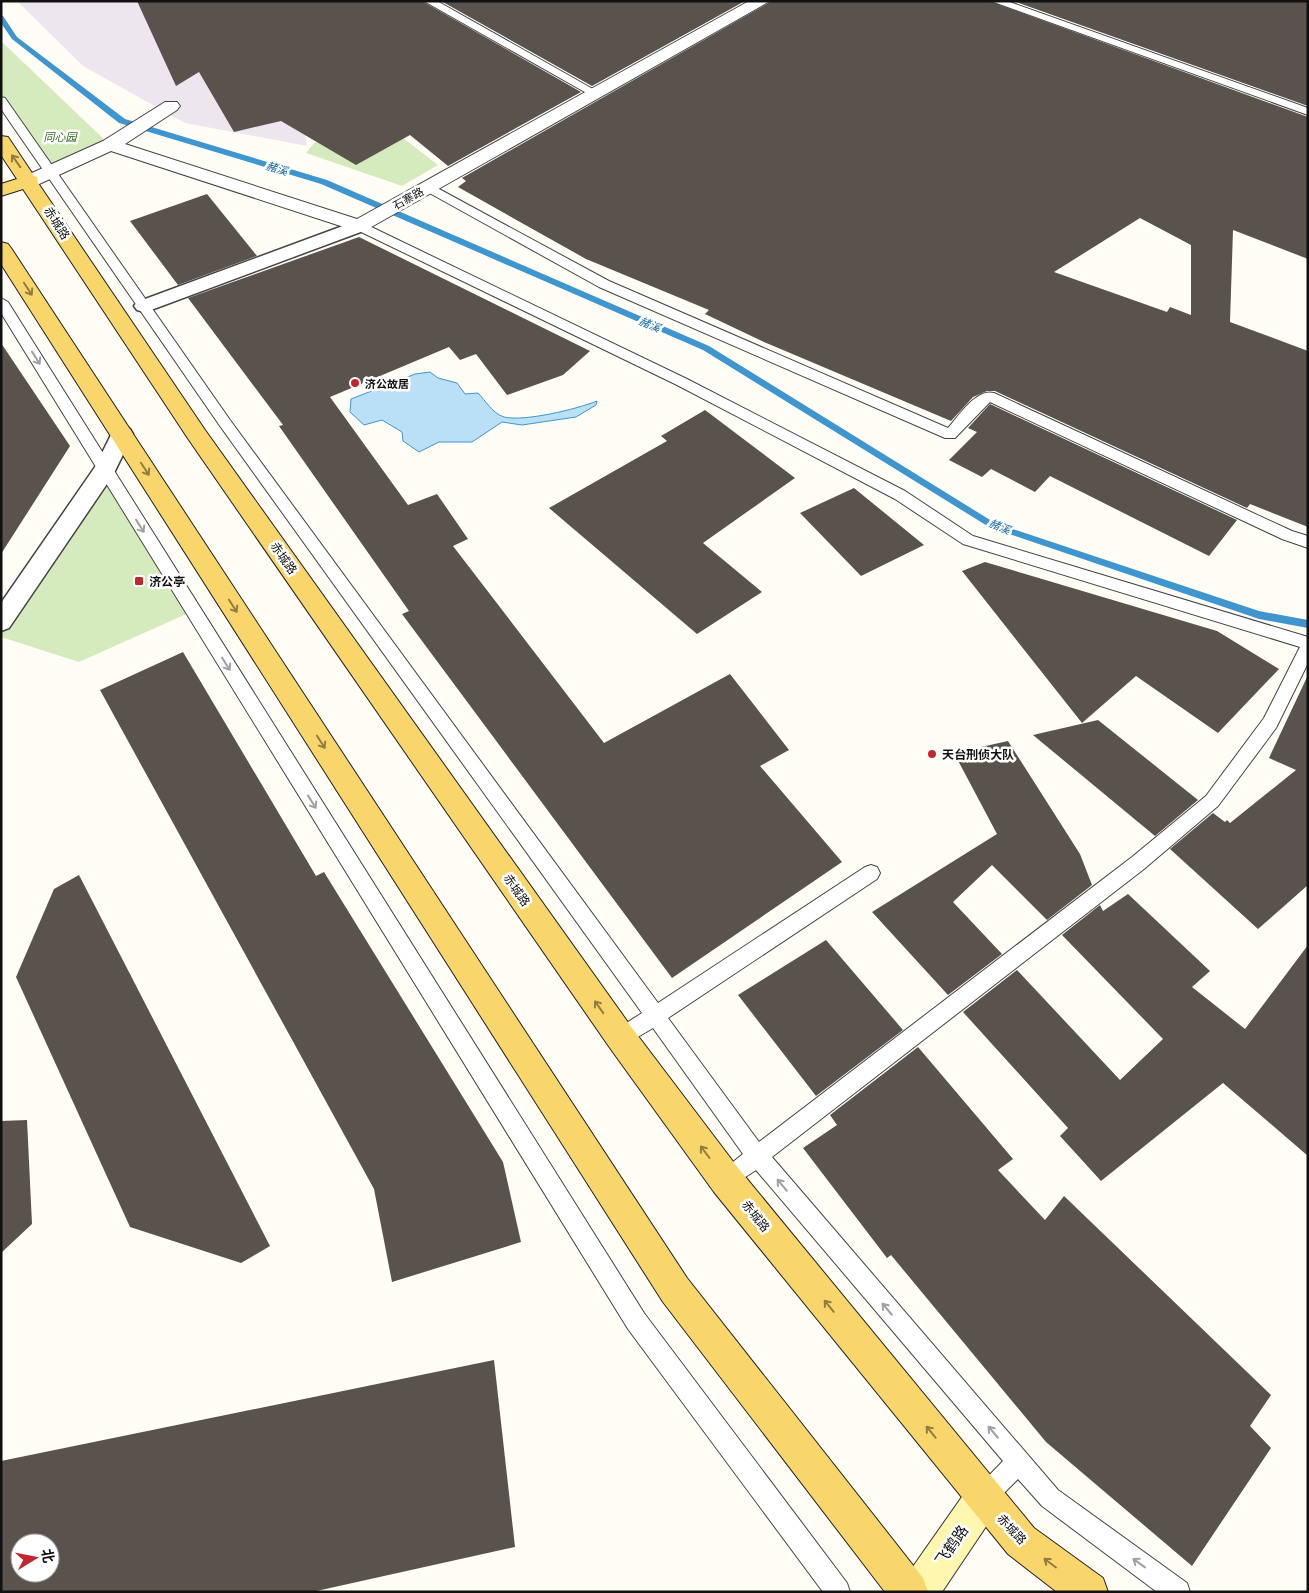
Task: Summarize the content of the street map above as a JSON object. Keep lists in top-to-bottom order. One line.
{"streets":{"main road":["赤城路","飞鹤路"],"street":["石寨路"]},"crossings":[["赤城路","飞鹤路"]],"water":["赭溪"],"parks":["同心园"],"places":{"other":["济公故居","天台刑侦大队"],"transit":["济公亭"]},"north":"right"}
